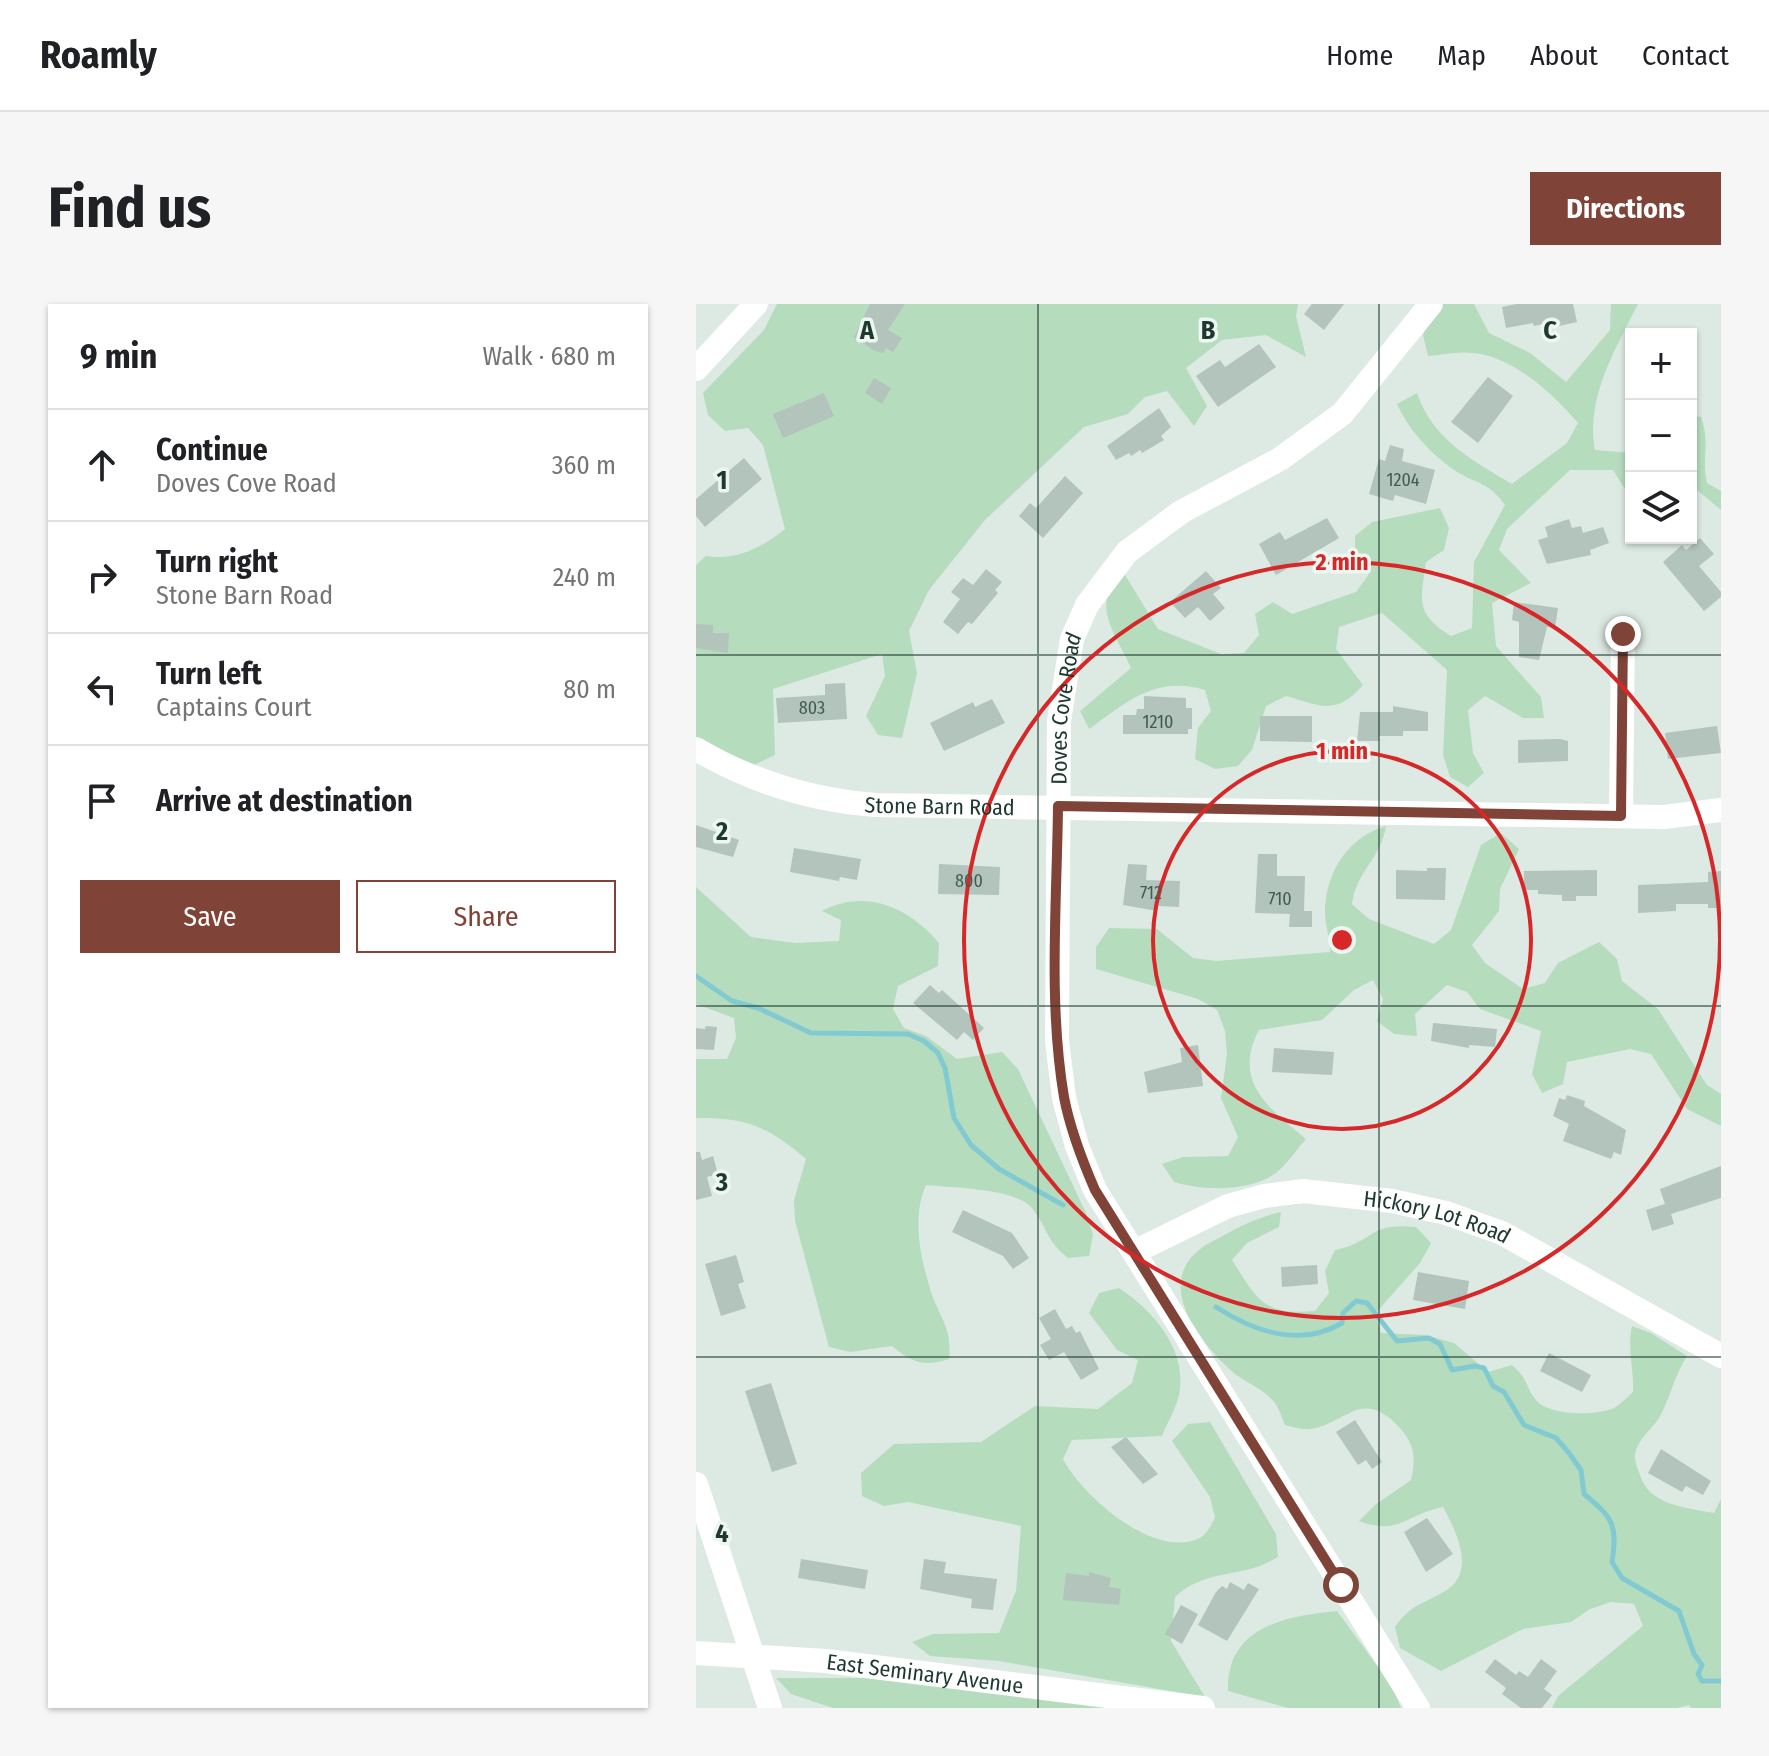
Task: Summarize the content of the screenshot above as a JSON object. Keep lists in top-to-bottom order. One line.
{"streets":{"street":["Doves Cove Road","Stone Barn Road","Hickory Lot Road","East Seminary Avenue"]},"crossings":[["Doves Cove Road","Stone Barn Road"],["Doves Cove Road","Hickory Lot Road"]],"house_numbers":["1204","803","1210","800","712","710"],"page":{"header":"Roamly","nav":["Home","Map","About","Contact"],"buttons":["Directions",["Save","Share"]],"title":"Find us","heading":["9 min","Walk · 680 m"],"map_buttons":["+","−"],"list":[["Continue","Doves Cove Road","360 m"],["Turn right","Stone Barn Road","240 m"],["Turn left","Captains Court","80 m"],"Arrive at destination"]},"grid":{"columns":["A","B","C"],"rows":["1","2","3","4"]},"rings":["2 min","1 min"]}
